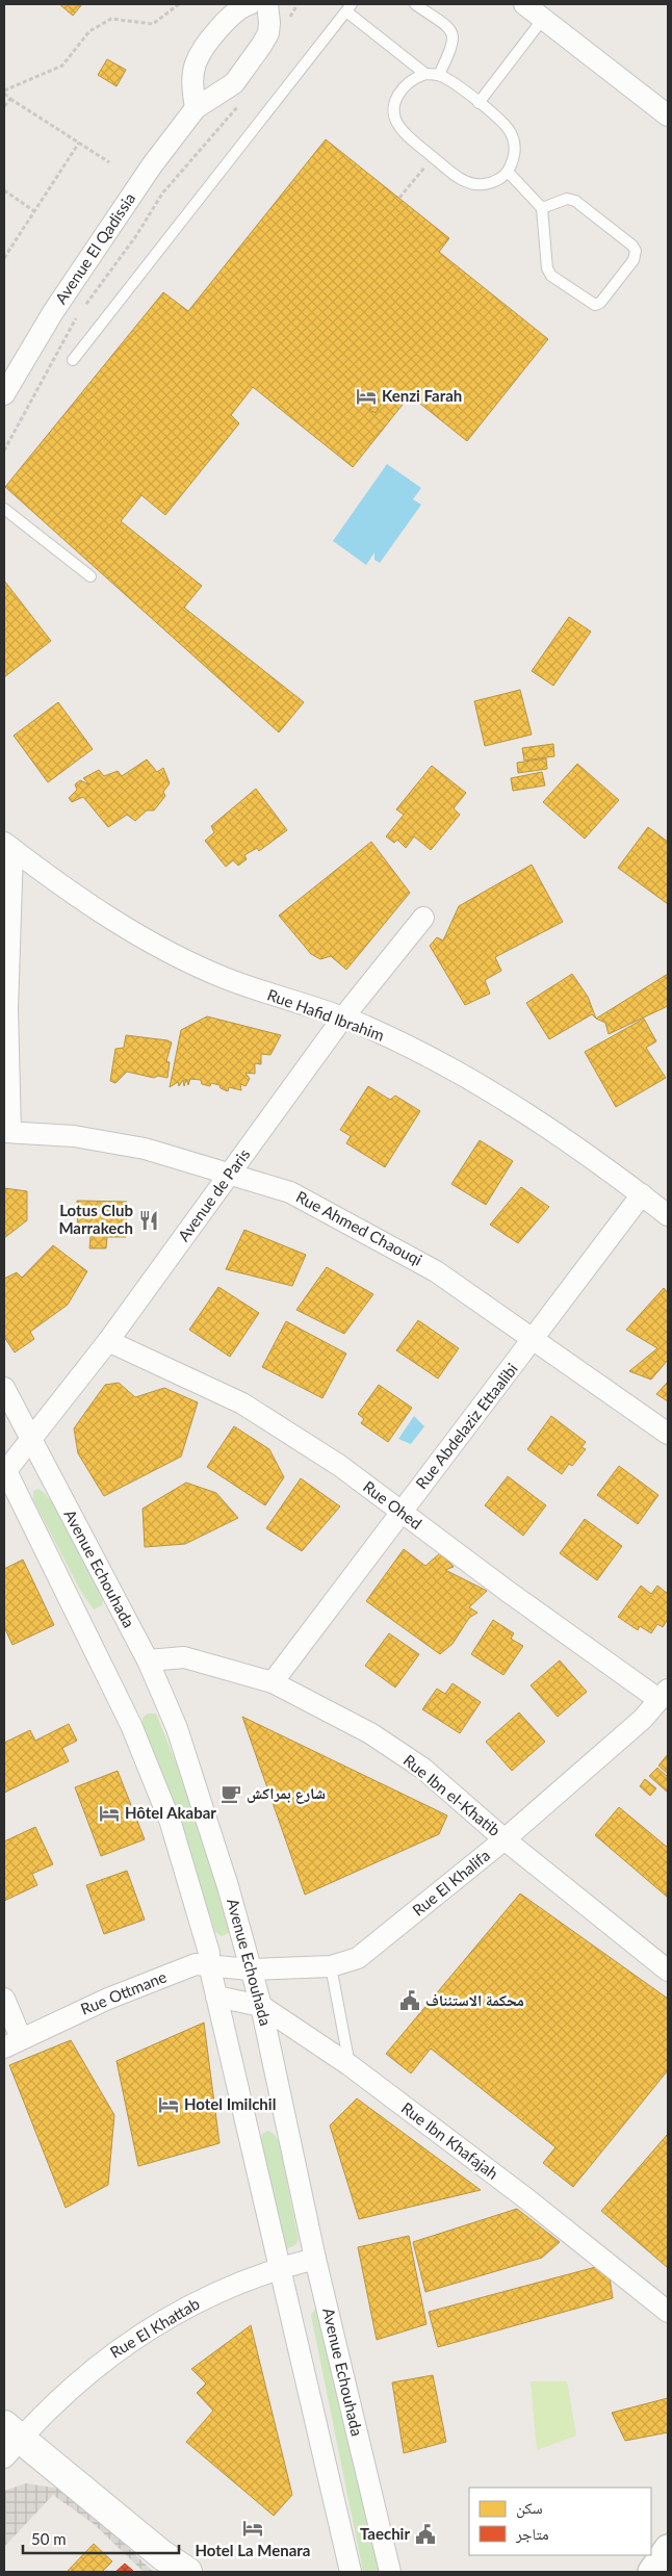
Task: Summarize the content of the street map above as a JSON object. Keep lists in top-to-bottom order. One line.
{"streets":{"street":["Avenue El Qadissia","Rue Hafid Ibrahim","Avenue de Paris","Rue Ahmed Chaouqi","Rue Abdelaziz Ettaalibi","Rue Ohed","Avenue Echouhada","Rue Ibn el-Khatib","Rue El Khalifa","Rue Ottmane","Rue Ibn Khafajah","Rue El Khattab"]},"crossings":[["Rue Hafid Ibrahim","Avenue de Paris"],["Rue Hafid Ibrahim","Rue Abdelaziz Ettaalibi"],["Avenue de Paris","Rue Ahmed Chaouqi"],["Avenue de Paris","Rue Ohed"],["Avenue de Paris","Avenue Echouhada"],["Rue Ahmed Chaouqi","Rue Abdelaziz Ettaalibi"],["Rue Abdelaziz Ettaalibi","Rue Ohed"],["Rue Abdelaziz Ettaalibi","Rue Ibn el-Khatib"],["Rue Ohed","Rue El Khalifa"],["Avenue Echouhada","Rue Ibn el-Khatib"],["Avenue Echouhada","Rue El Khalifa"],["Avenue Echouhada","Rue Ottmane"],["Avenue Echouhada","Rue Ibn Khafajah"],["Avenue Echouhada","Rue El Khattab"],["Rue Ibn el-Khatib","Rue El Khalifa"],["Rue El Khalifa","Rue Ottmane"]],"places":{"hotel":["Kenzi Farah","Hôtel Akabar","Hotel Imilchil","Hotel La Menara"],"restaurant":["Lotus Club Marrakech"],"cafe":["شارع بمراكش"],"public building":["محكمة الاستئناف","Taechir"]},"legend":["سكن","متاجر"],"scale_bar":"50 m"}
